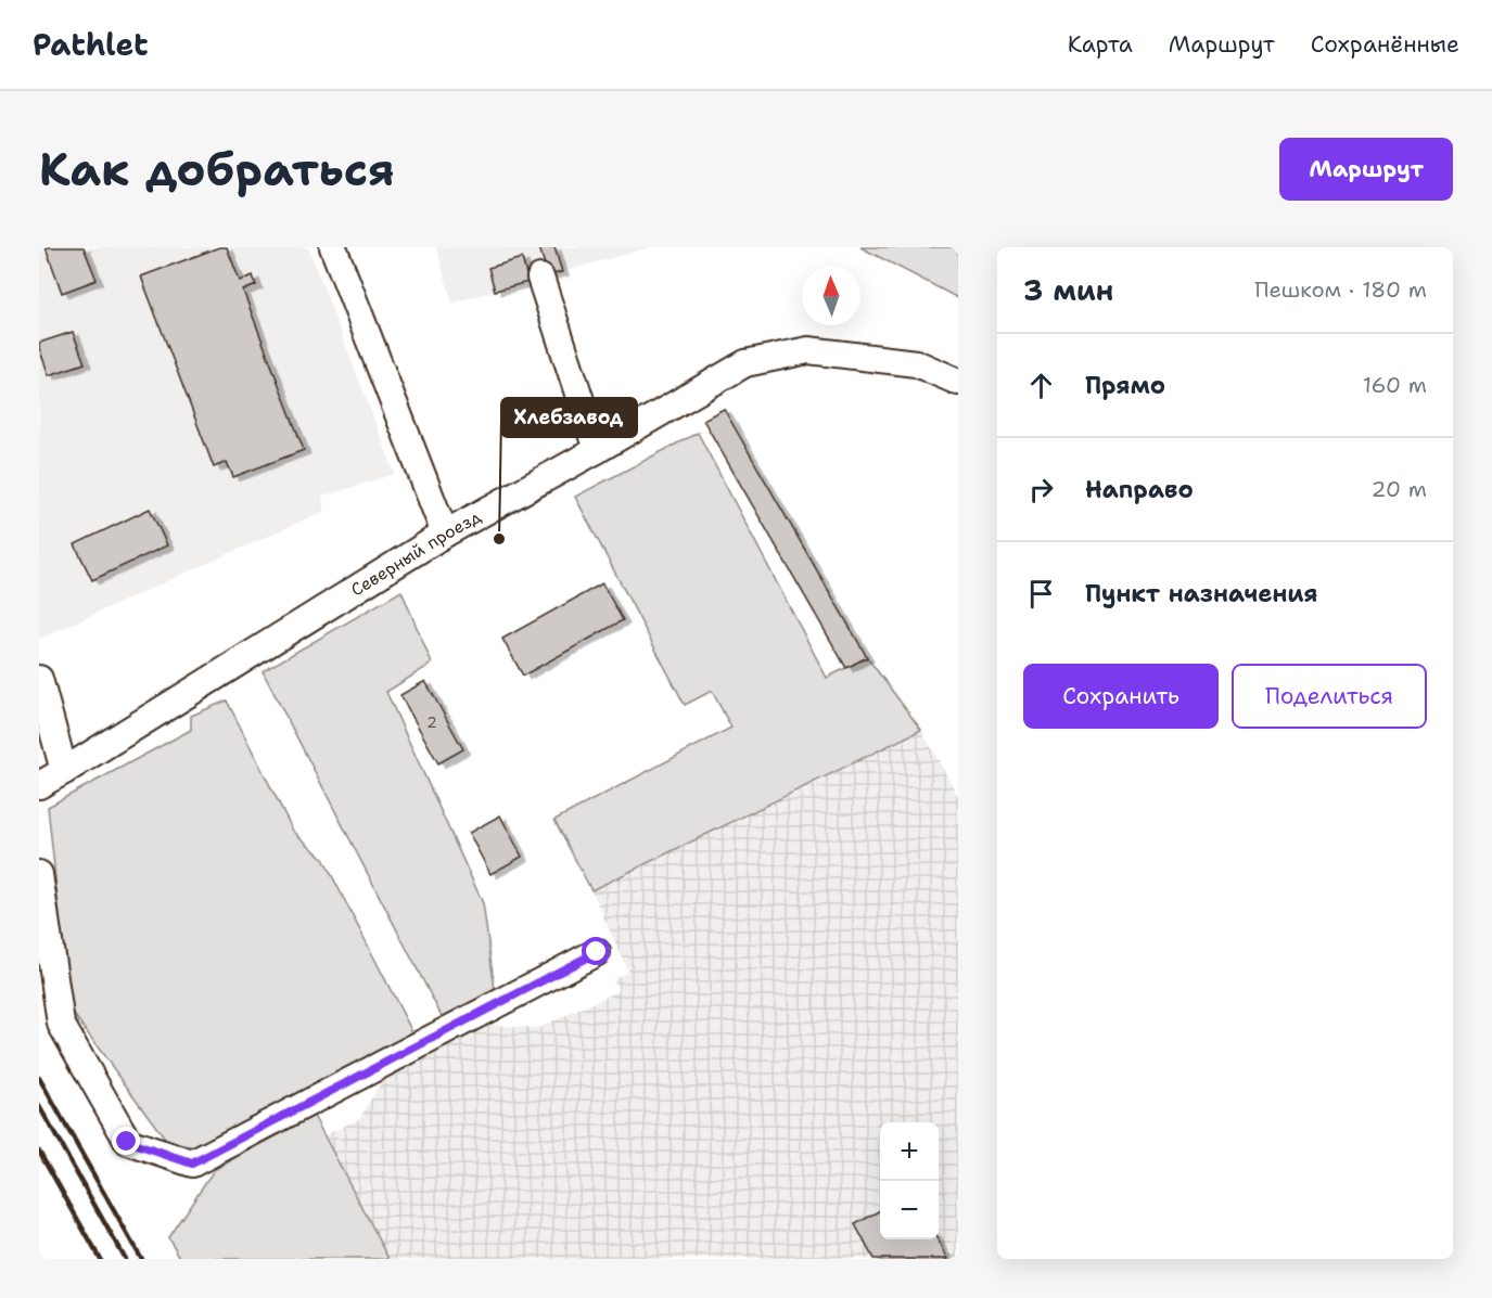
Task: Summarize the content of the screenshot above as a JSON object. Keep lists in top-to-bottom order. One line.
{"streets":{"street":["Северный проезд"]},"places":["Хлебзавод"],"house_numbers":["2"],"north":"top","page":{"header":"Pathlet","nav":["Карта","Маршрут","Сохранённые"],"buttons":["Маршрут",["Сохранить","Поделиться"]],"title":"Как добраться","heading":["3 мин","Пешком · 180 m"],"list":[["Прямо","160 m"],["Направо","20 m"],"Пункт назначения"],"map_buttons":["+","−"]}}
